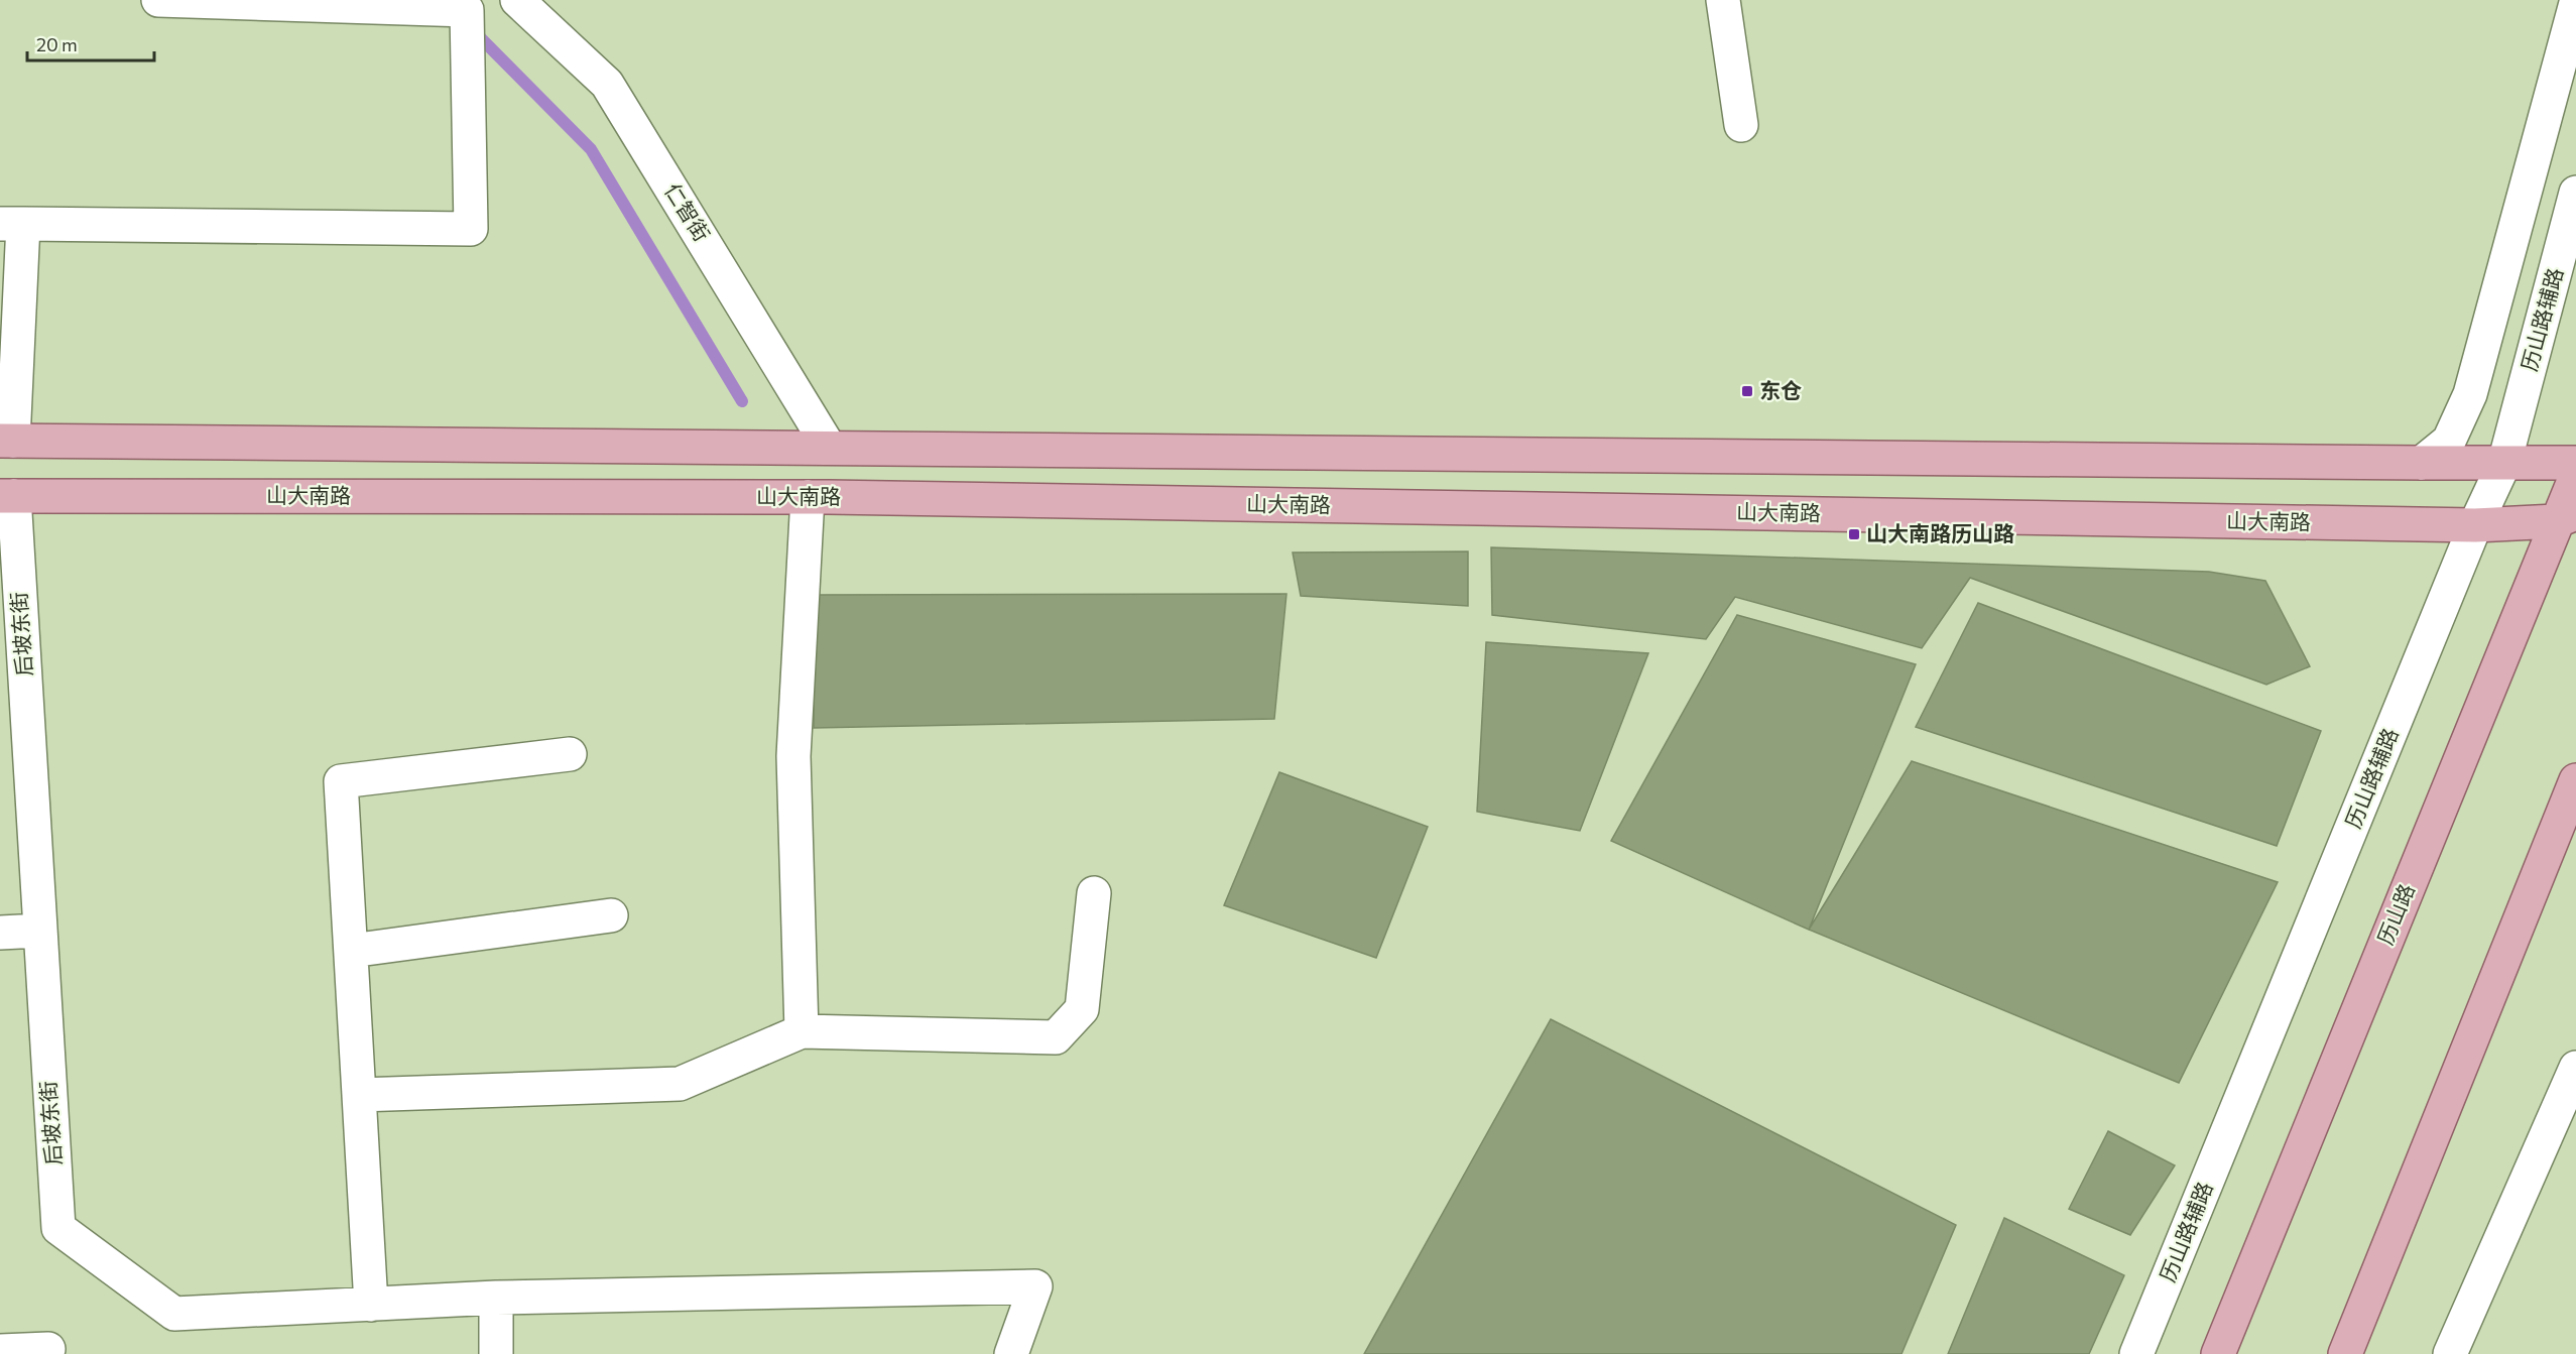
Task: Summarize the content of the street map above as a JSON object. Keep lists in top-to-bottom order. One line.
{"streets":{"main road":["山大南路","历山路"],"street":["仁智街","历山路辅路","后坡东街"]},"crossings":[["历山路辅路","山大南路"],["山大南路","后坡东街"],["山大南路","历山路"]],"places":{"transit":["东仓","山大南路历山路"]},"scale_bar":"20 m"}
